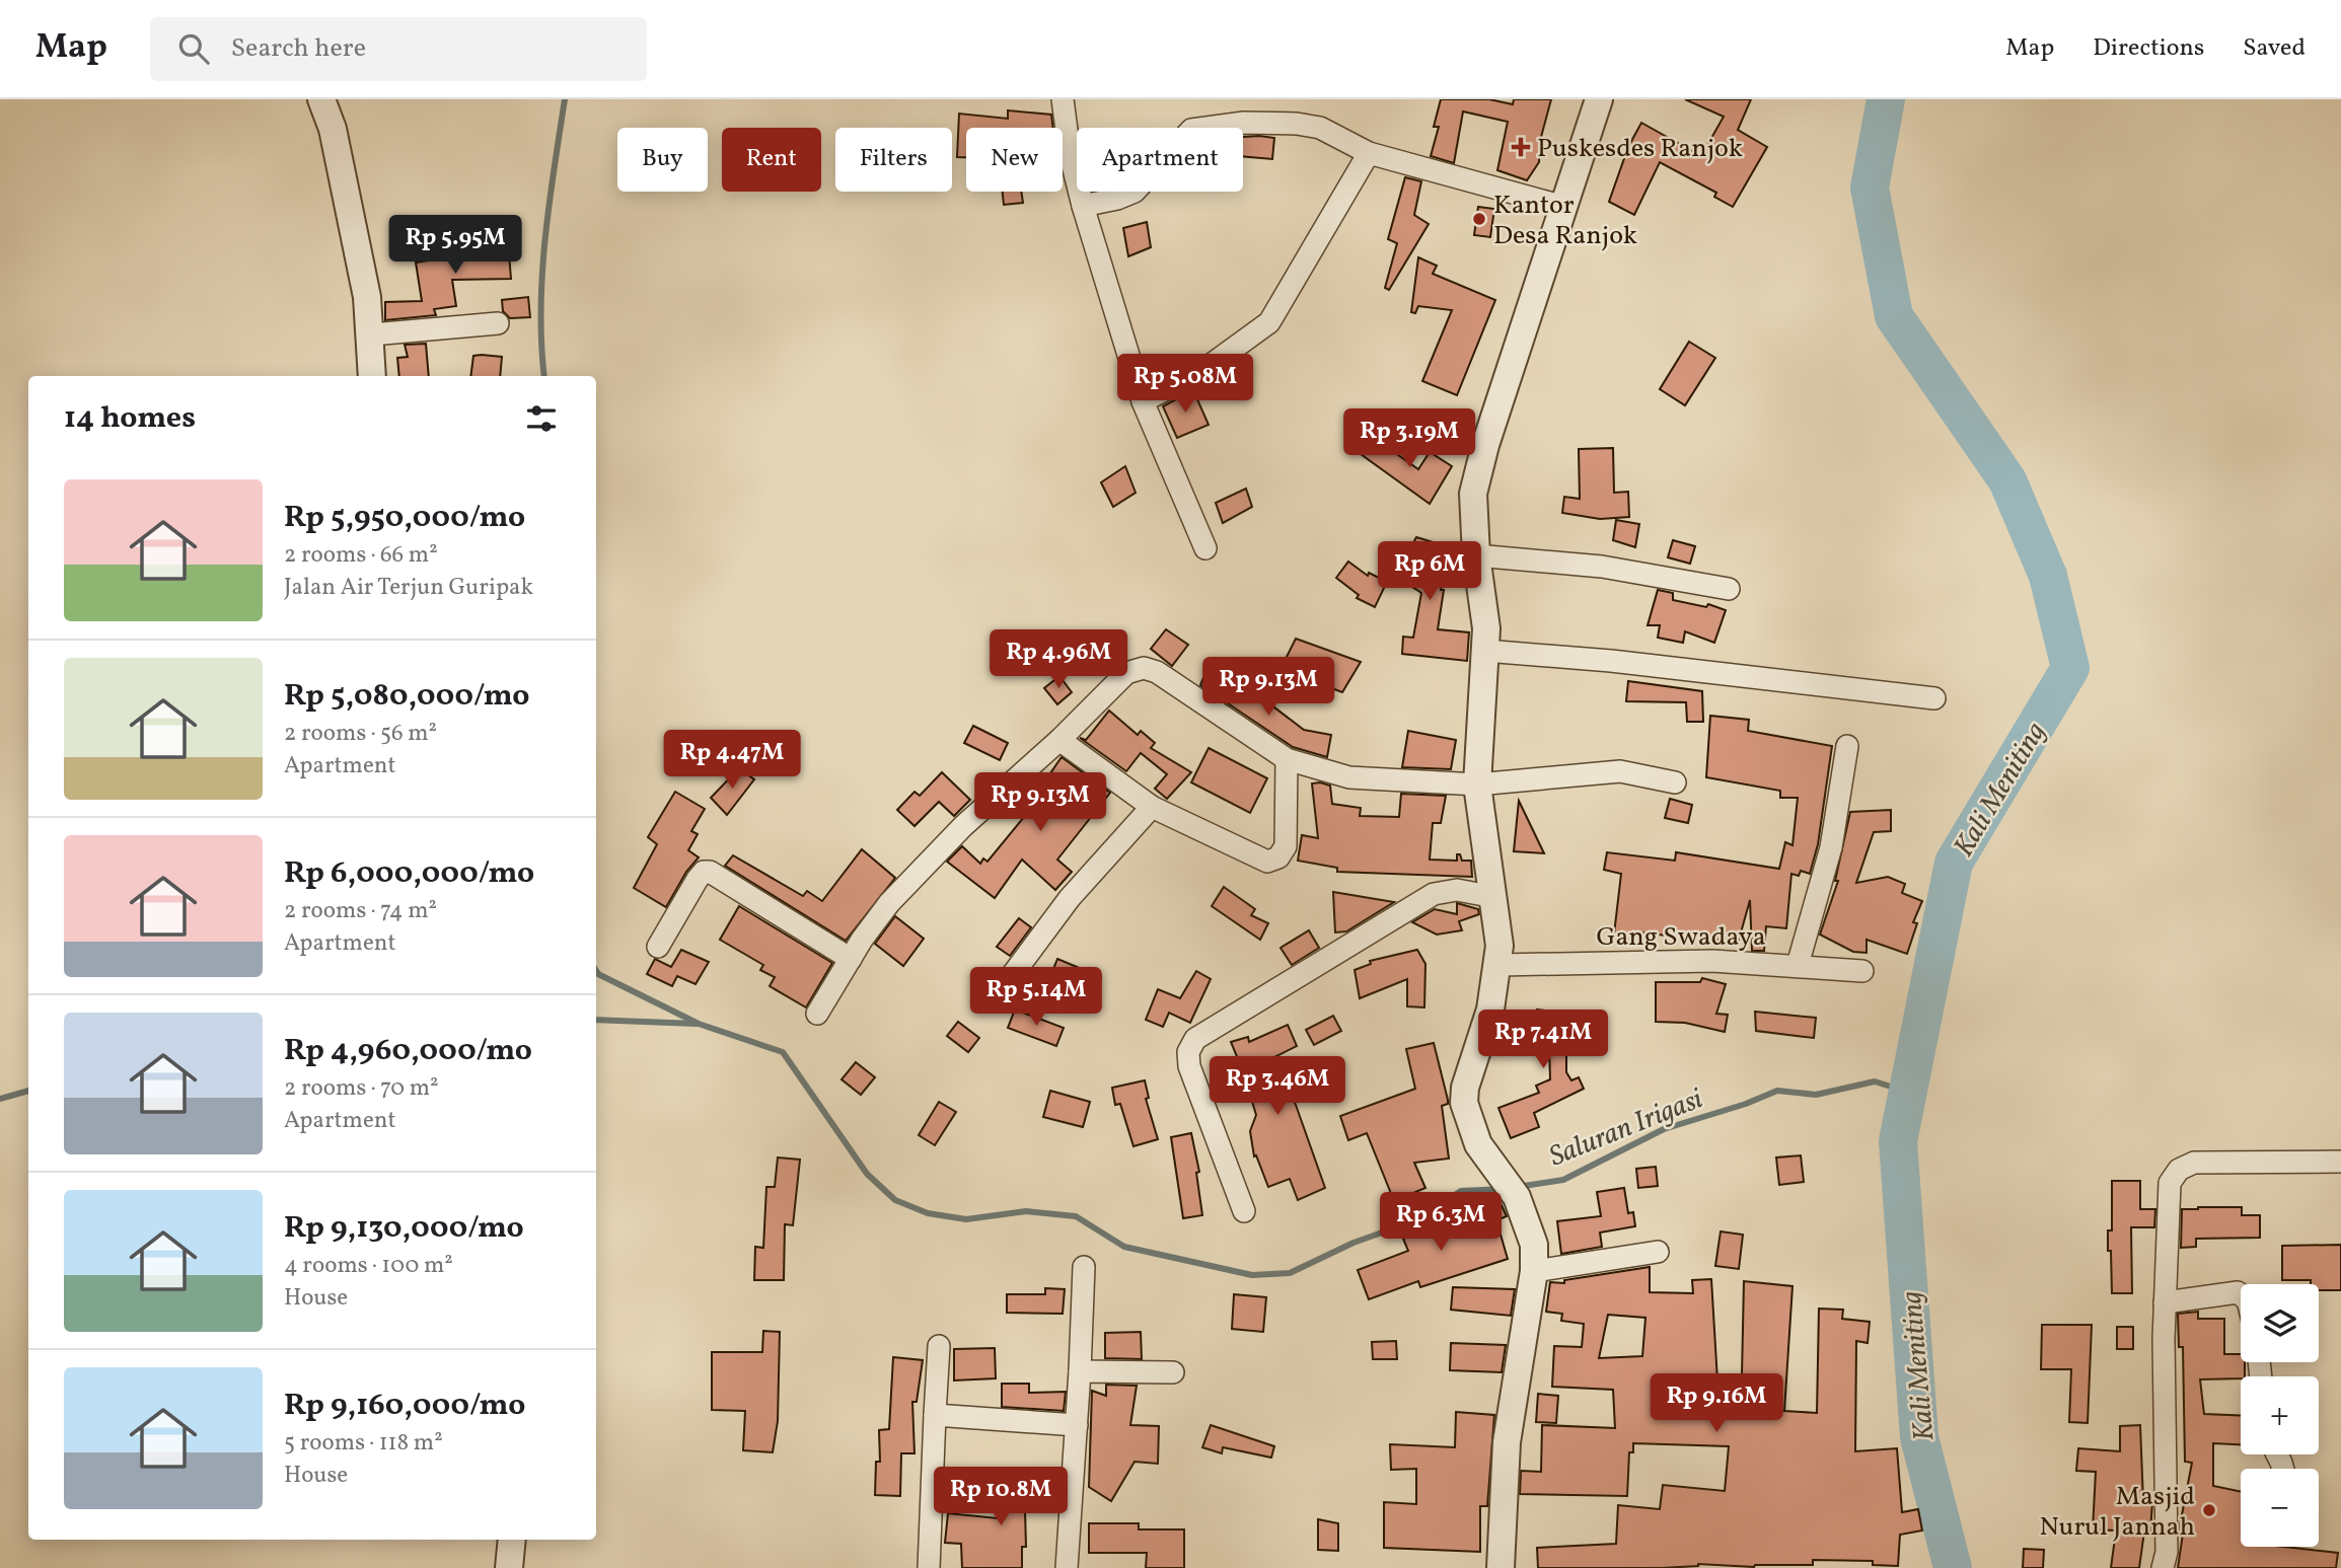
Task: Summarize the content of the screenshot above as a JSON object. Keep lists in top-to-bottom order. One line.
{"streets":{"street":["Gang Swadaya"]},"water":["Kali Meniting","Saluran Irigasi"],"places":{"health":["Puskesdes Ranjok"],"other":["Kantor Desa Ranjok","Masjid Nurul Jannah"]},"page":{"header":"Map","search":"Search here","nav":["Map","Directions","Saved"],"chip":["Buy","Rent","Filters","New","Apartment"],"price":["Rp 5.95M","Rp 5.08M","Rp 3.19M","Rp 6M","Rp 4.96M","Rp 9.13M","Rp 4.47M","Rp 9.13M","Rp 5.14M","Rp 7.41M","Rp 3.46M","Rp 6.3M","Rp 9.16M","Rp 10.8M"],"heading":"14 homes","list":[{"name":"Rp 5,950,000/mo","note":"2 rooms · 66 m² · Jalan Air Terjun Guripak"},{"name":"Rp 5,080,000/mo","note":"2 rooms · 56 m² · Apartment"},{"name":"Rp 6,000,000/mo","note":"2 rooms · 74 m² · Apartment"},{"name":"Rp 4,960,000/mo","note":"2 rooms · 70 m² · Apartment"},{"name":"Rp 9,130,000/mo","note":"4 rooms · 100 m² · House"},{"name":"Rp 9,160,000/mo","note":"5 rooms · 118 m² · House"}],"map_buttons":["+","−"]}}
